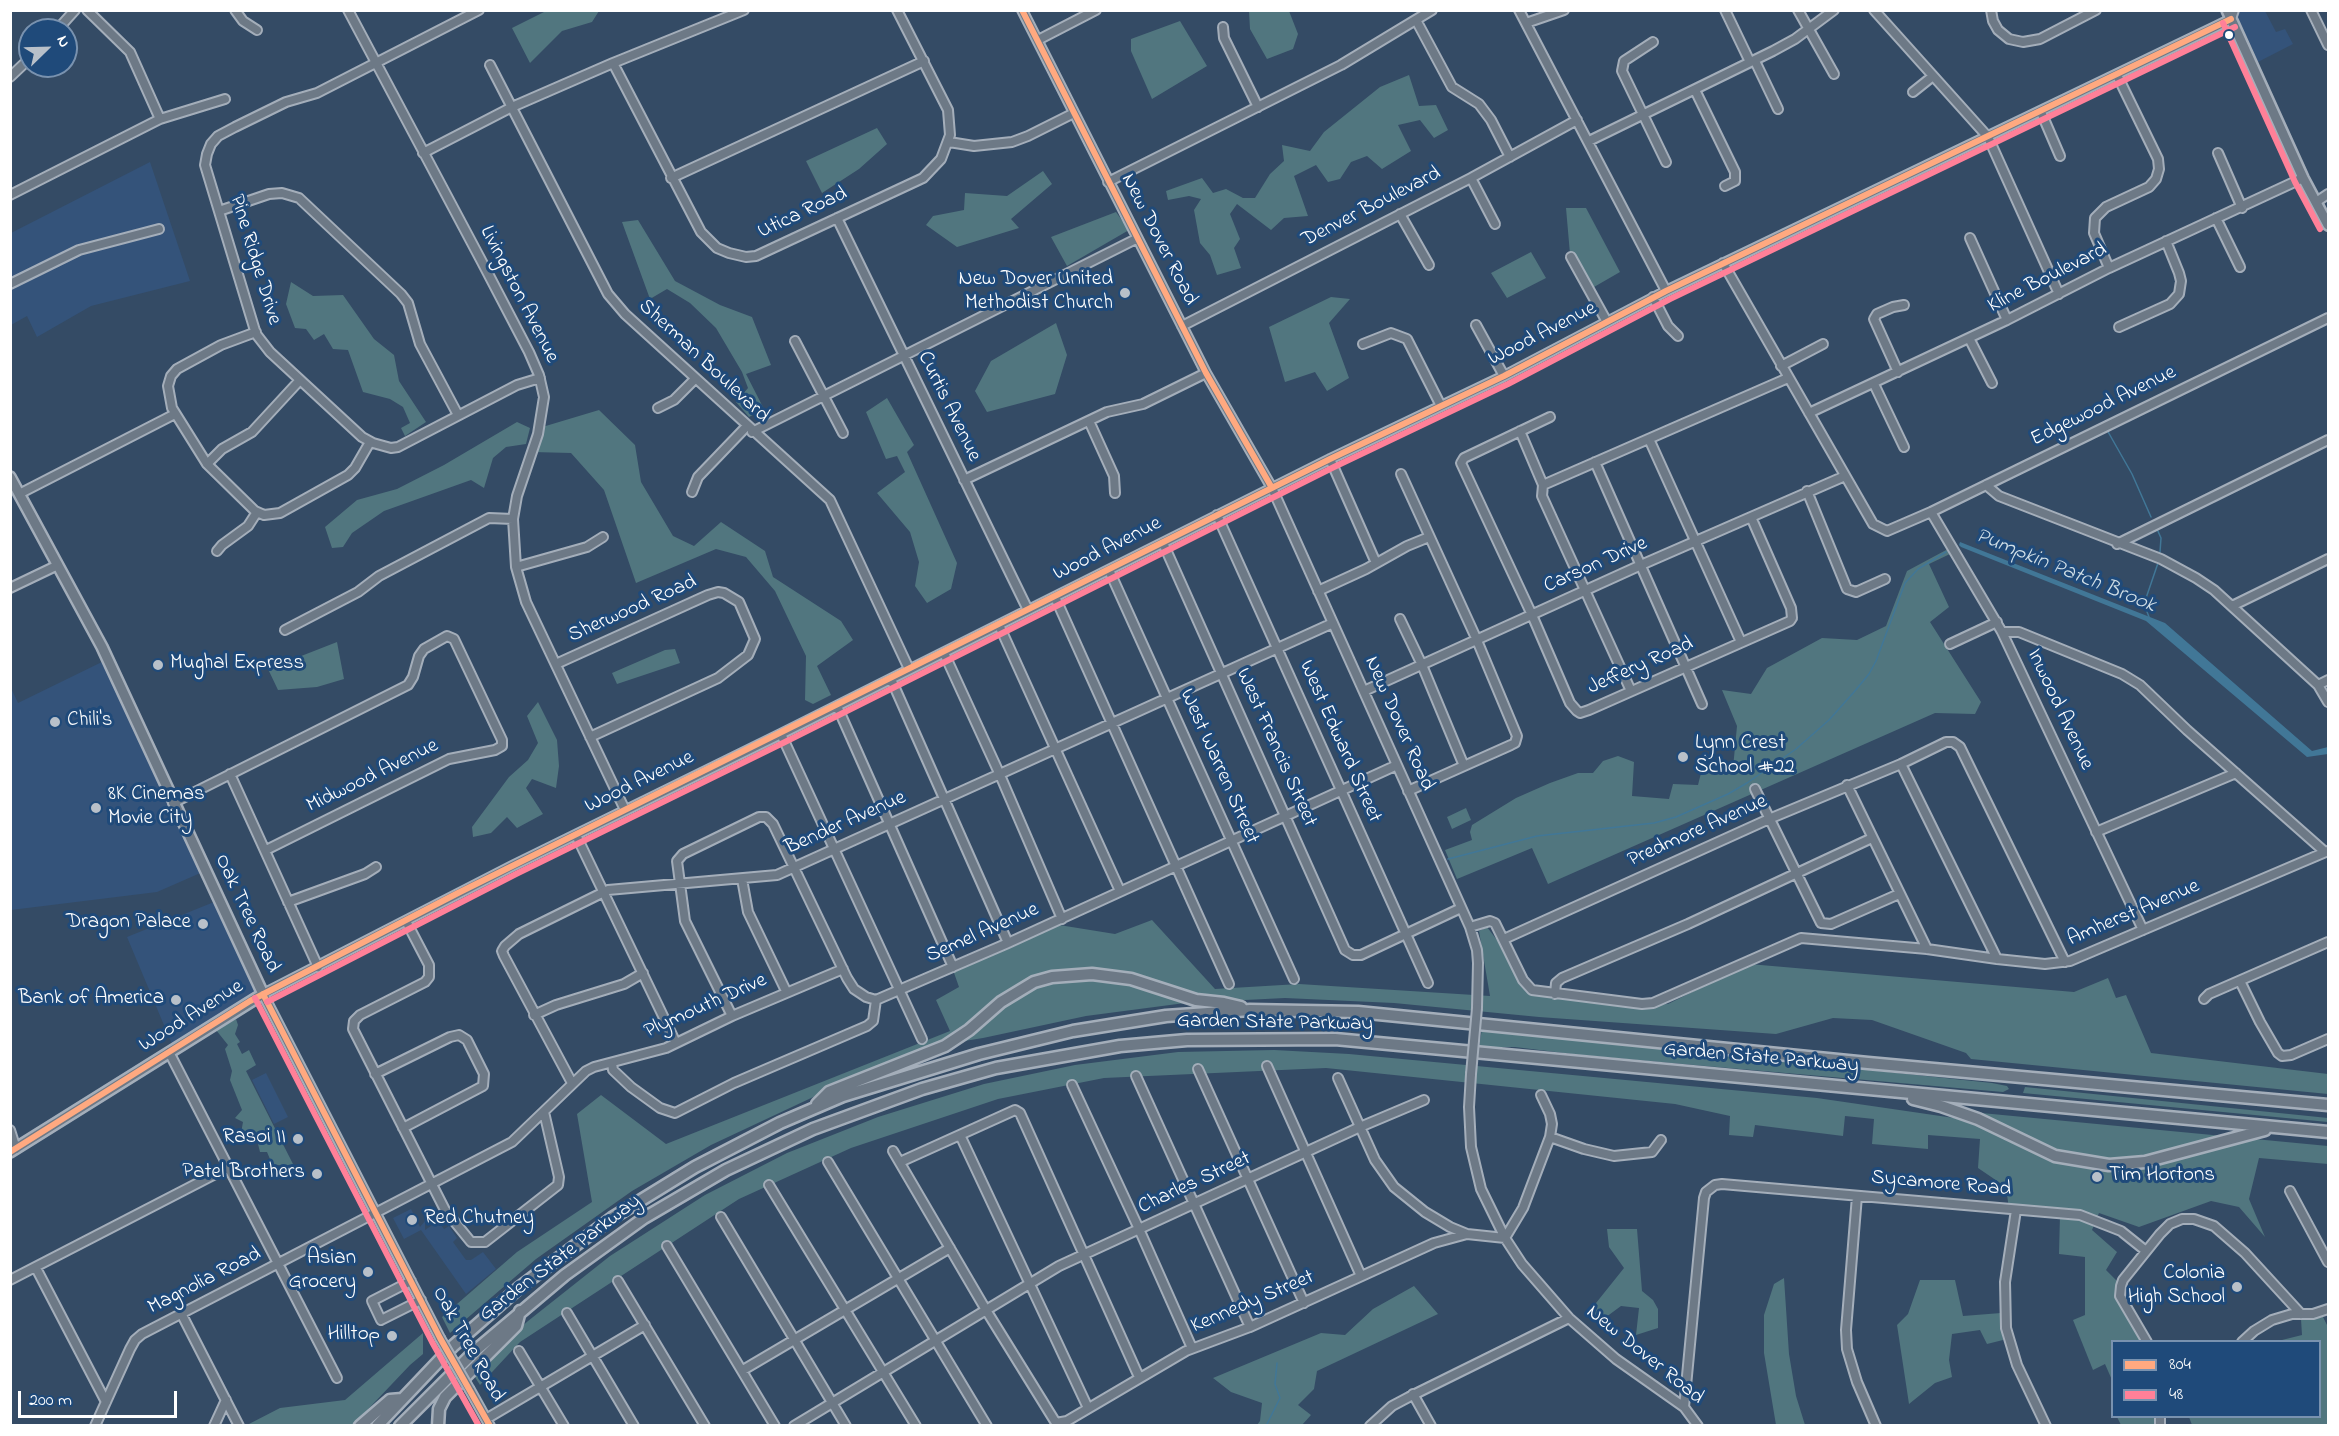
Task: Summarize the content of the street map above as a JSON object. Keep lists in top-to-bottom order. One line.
{"streets":{"highway":["Garden State Parkway"],"main road":["Wood Avenue","Oak Tree Road"],"street":["Denver Boulevard","Utica Road","New Dover Road","Pine Ridge Drive","Kline Boulevard","Livingston Avenue","Sherman Boulevard","Curtis Avenue","Edgewood Avenue","Carson Drive","Sherwood Road","Jeffery Road","Inwood Avenue","West Edward Street","West Francis Street","West Warren Street","Midwood Avenue","Bender Avenue","Predmore Avenue","Amherst Avenue","Semel Avenue","Plymouth Drive","Charles Street","Sycamore Road","Magnolia Road","Kennedy Street"]},"crossings":[["Denver Boulevard","New Dover Road"],["Utica Road","Curtis Avenue"],["New Dover Road","Wood Avenue"],["New Dover Road","Carson Drive"],["New Dover Road","Bender Avenue"],["New Dover Road","Semel Avenue"],["New Dover Road","Sycamore Road"],["Pine Ridge Drive","Livingston Avenue"],["Livingston Avenue","Wood Avenue"],["Livingston Avenue","Sherwood Road"],["Wood Avenue","Sherman Boulevard"],["Wood Avenue","Curtis Avenue"],["Wood Avenue","West Edward Street"],["Wood Avenue","West Francis Street"],["Wood Avenue","West Warren Street"],["Wood Avenue","Oak Tree Road"],["Edgewood Avenue","Carson Drive"],["Edgewood Avenue","Inwood Avenue"],["Carson Drive","Jeffery Road"],["Inwood Avenue","Amherst Avenue"],["West Edward Street","West Francis Street"],["West Edward Street","Bender Avenue"],["West Edward Street","Semel Avenue"],["West Francis Street","Bender Avenue"],["West Francis Street","Semel Avenue"],["West Warren Street","Bender Avenue"],["West Warren Street","Semel Avenue"],["Bender Avenue","Plymouth Drive"],["Predmore Avenue","Amherst Avenue"],["Oak Tree Road","Plymouth Drive"],["Oak Tree Road","Magnolia Road"],["Plymouth Drive","Magnolia Road"],["Charles Street","Kennedy Street"]],"water":["Pumpkin Patch Brook"],"places":["New Dover United Methodist Church","Mughal Express","Chili's","Lynn Crest School #22","8K Cinemas Movie City","Dragon Palace","Bank of America","Rasoi II","Patel Brothers","Tim Hortons","Red Chutney","Asian Grocery","Colonia High School","Hilltop"],"lines":["transit line 804","transit line 48"],"legend":["804","48"],"scale_bar":"200 m","north":"top right"}
